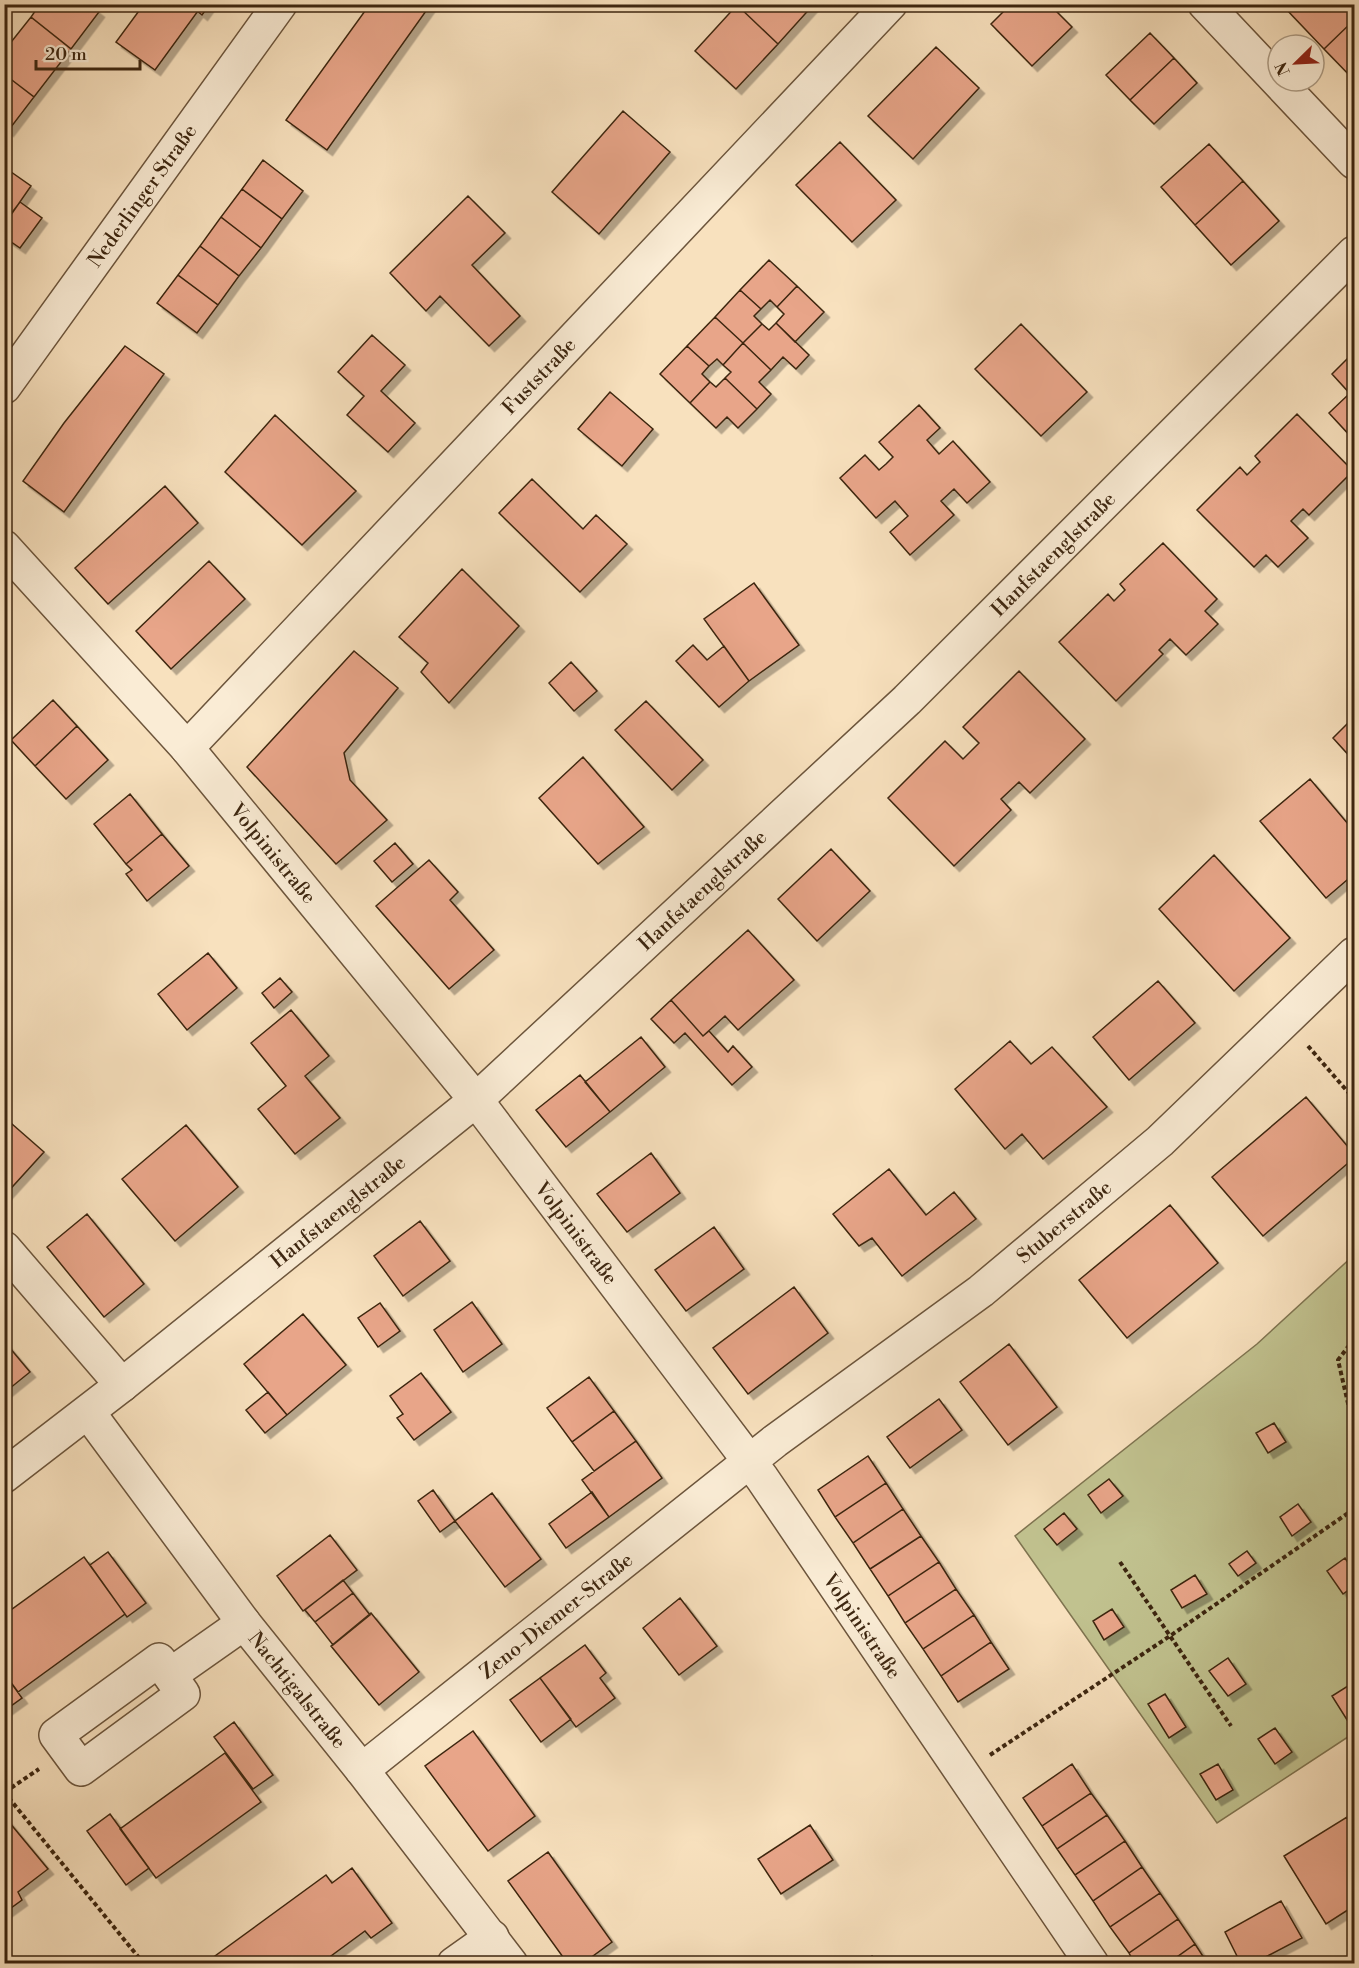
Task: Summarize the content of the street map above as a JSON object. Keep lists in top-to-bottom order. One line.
{"streets":{"street":["Nederlinger Straße","Fuststraße","Hanfstaenglstraße","Volpinistraße","Stuberstraße","Zeno-Diemer-Straße","Nachtigalstraße"]},"crossings":[["Fuststraße","Volpinistraße"],["Hanfstaenglstraße","Volpinistraße"],["Hanfstaenglstraße","Nachtigalstraße"],["Volpinistraße","Stuberstraße"],["Volpinistraße","Zeno-Diemer-Straße"],["Stuberstraße","Zeno-Diemer-Straße"],["Zeno-Diemer-Straße","Nachtigalstraße"]],"scale_bar":"20 m","north":"bottom left"}
